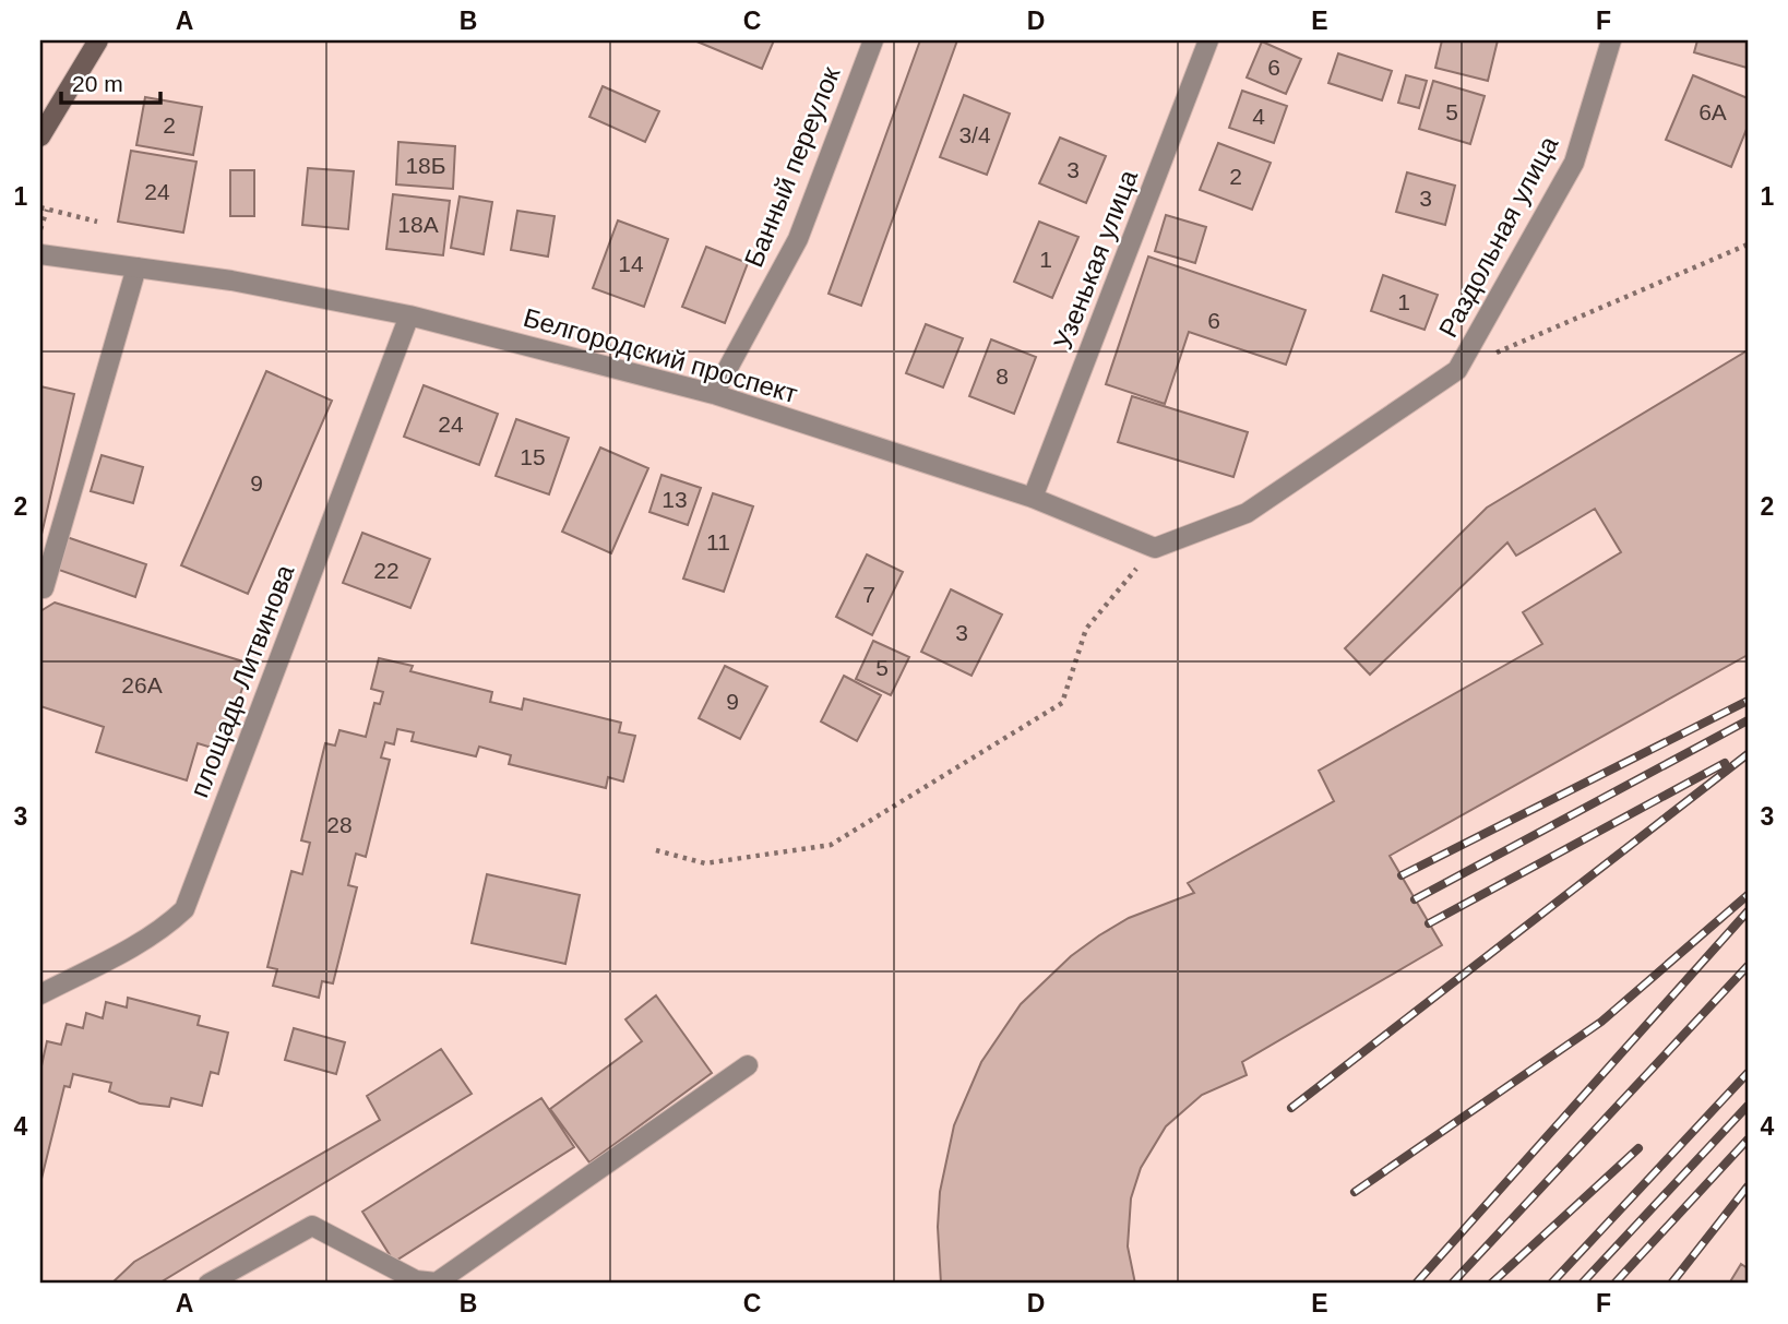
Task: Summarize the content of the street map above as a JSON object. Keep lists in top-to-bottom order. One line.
{"streets":{"street":["Банный переулок","Раздольная улица","Узенькая улица","Белгородский проспект","площадь Литвинова"]},"crossings":[["Банный переулок","Белгородский проспект"],["Узенькая улица","Белгородский проспект"],["Белгородский проспект","площадь Литвинова"]],"house_numbers":["6","5","6А","4","2","3/4","18Б","3","2","24","3","18А","1","14","1","6","8","24","15","9","13","11","22","7","3","5","26А","9","28"],"scale_bar":"20 m","grid":{"columns":["A","B","C","D","E","F"],"rows":["1","2","3","4"]}}
